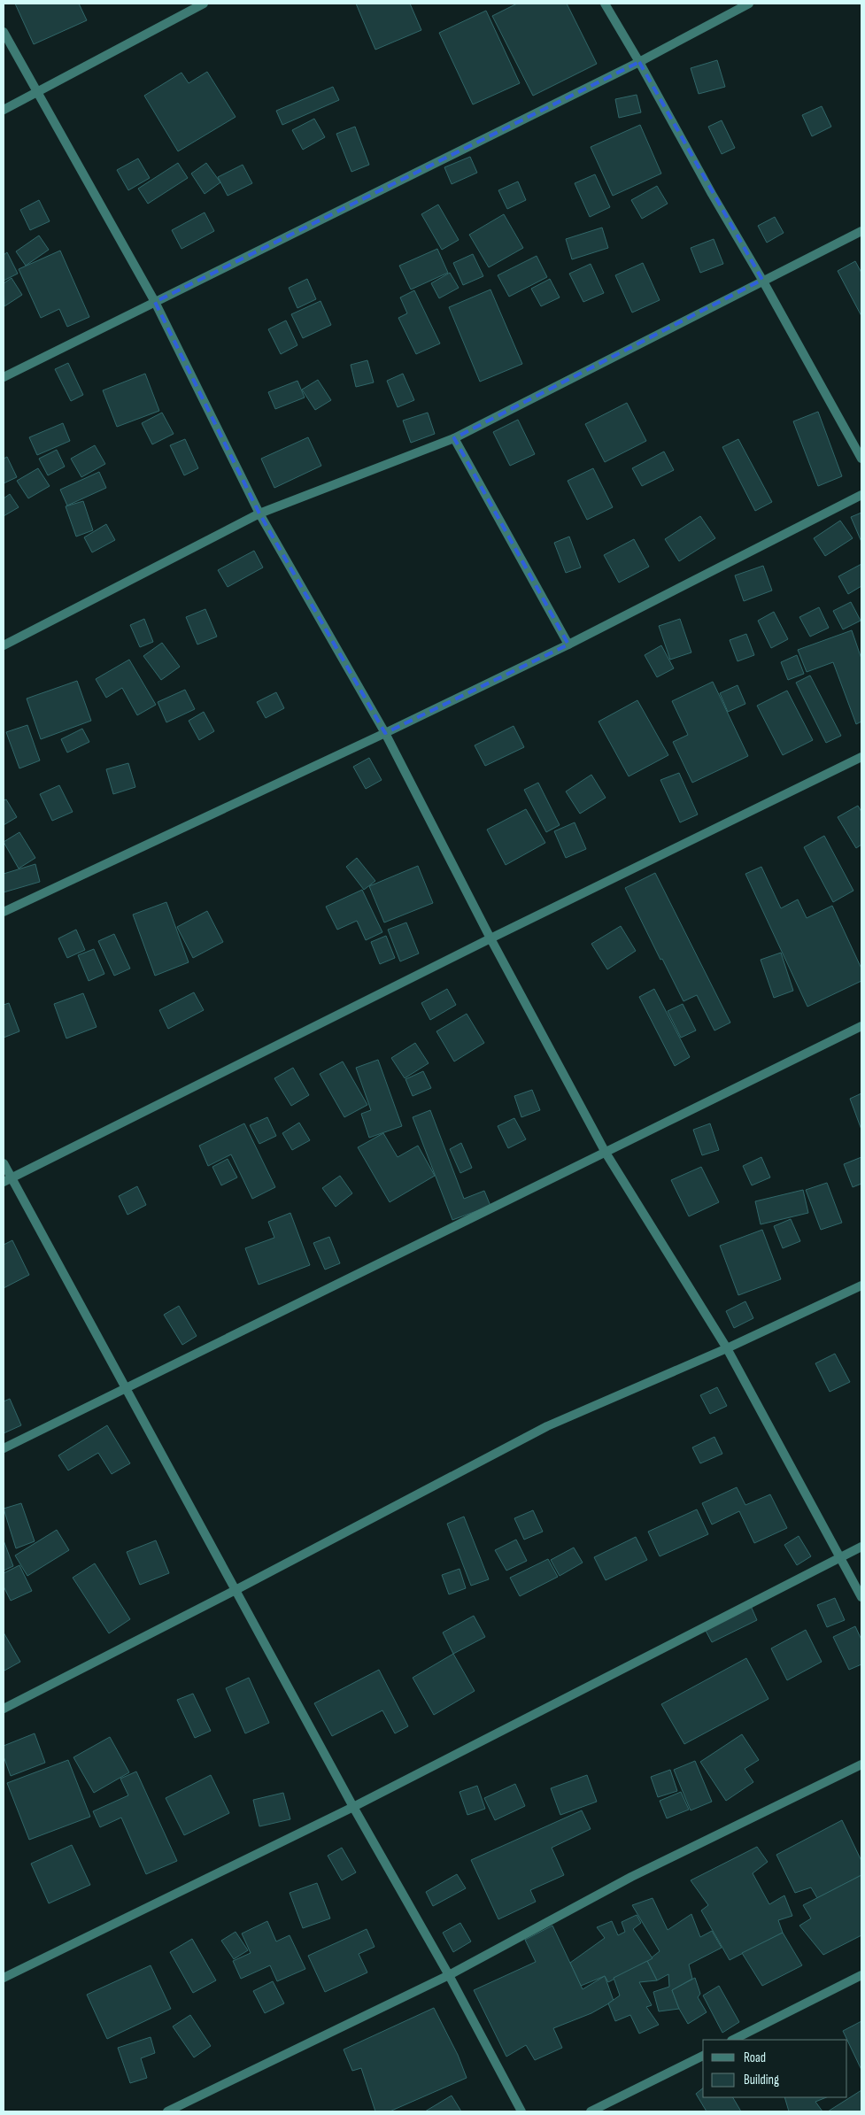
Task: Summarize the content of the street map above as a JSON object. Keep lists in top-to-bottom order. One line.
{"legend":["Road","Building"]}
